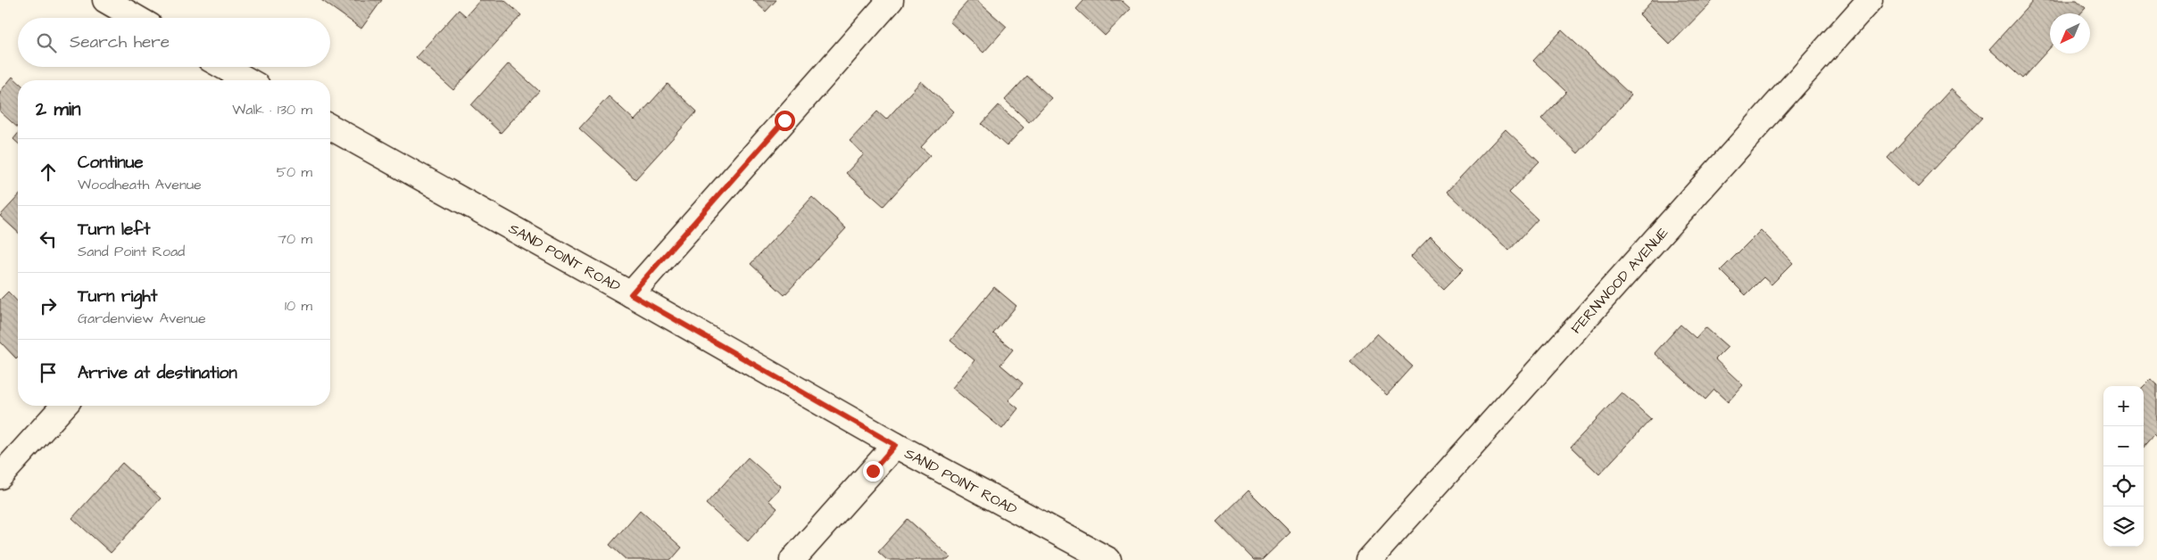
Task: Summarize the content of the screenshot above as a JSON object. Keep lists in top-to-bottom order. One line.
{"streets":{"street":["SAND POINT ROAD","FERNWOOD AVENUE"]},"north":"bottom left","page":{"search":"Search here","heading":["2 min","Walk · 130 m"],"list":[["Continue","Woodheath Avenue","50 m"],["Turn left","Sand Point Road","70 m"],["Turn right","Gardenview Avenue","10 m"],"Arrive at destination"],"map_buttons":["+","−"]}}
